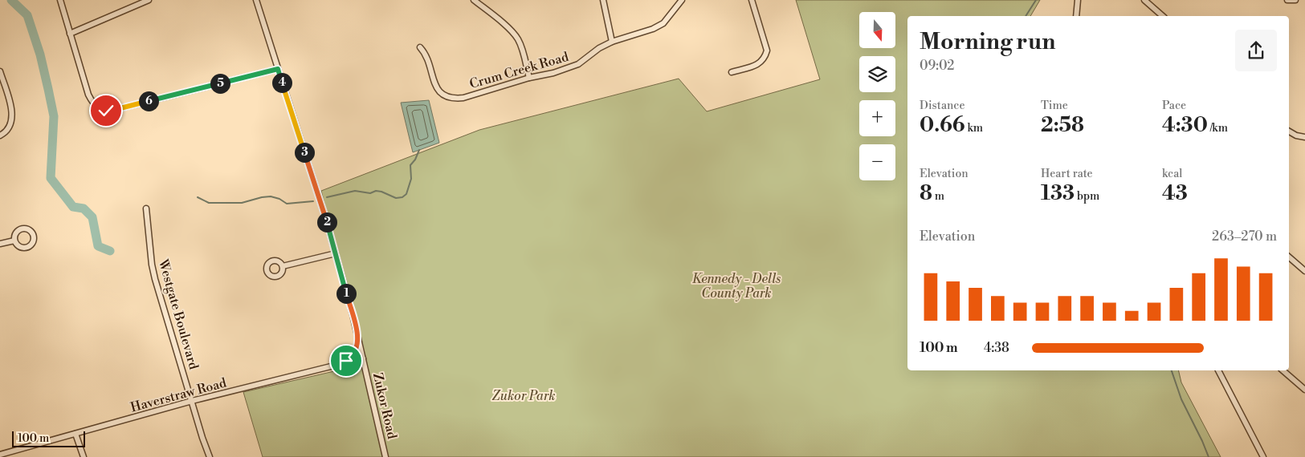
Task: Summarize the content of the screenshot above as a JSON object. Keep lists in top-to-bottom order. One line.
{"streets":{"street":["Crum Creek Road","Westgate Boulevard","Haverstraw Road","Zukor Road"]},"crossings":[["Westgate Boulevard","Haverstraw Road"],["Haverstraw Road","Zukor Road"]],"parks":["Kennedy - Dells County Park","Zukor Park"],"scale_bar":"100 m","north":"bottom","page":{"map_buttons":["+","−"],"heading":["Morning run","09:02"],"pins":["4","5","6","3","2","1"],"stats":[["Distance","0.66 km"],["Time","2:58"],["Pace","4:30 /km"],["Elevation","8 m"],["Heart rate","133 bpm"],["kcal","43"]],"chart":["Elevation","263–270 m"],"list":[{"name":"100 m","note":"4:38"}],"scale":"100 m"}}
